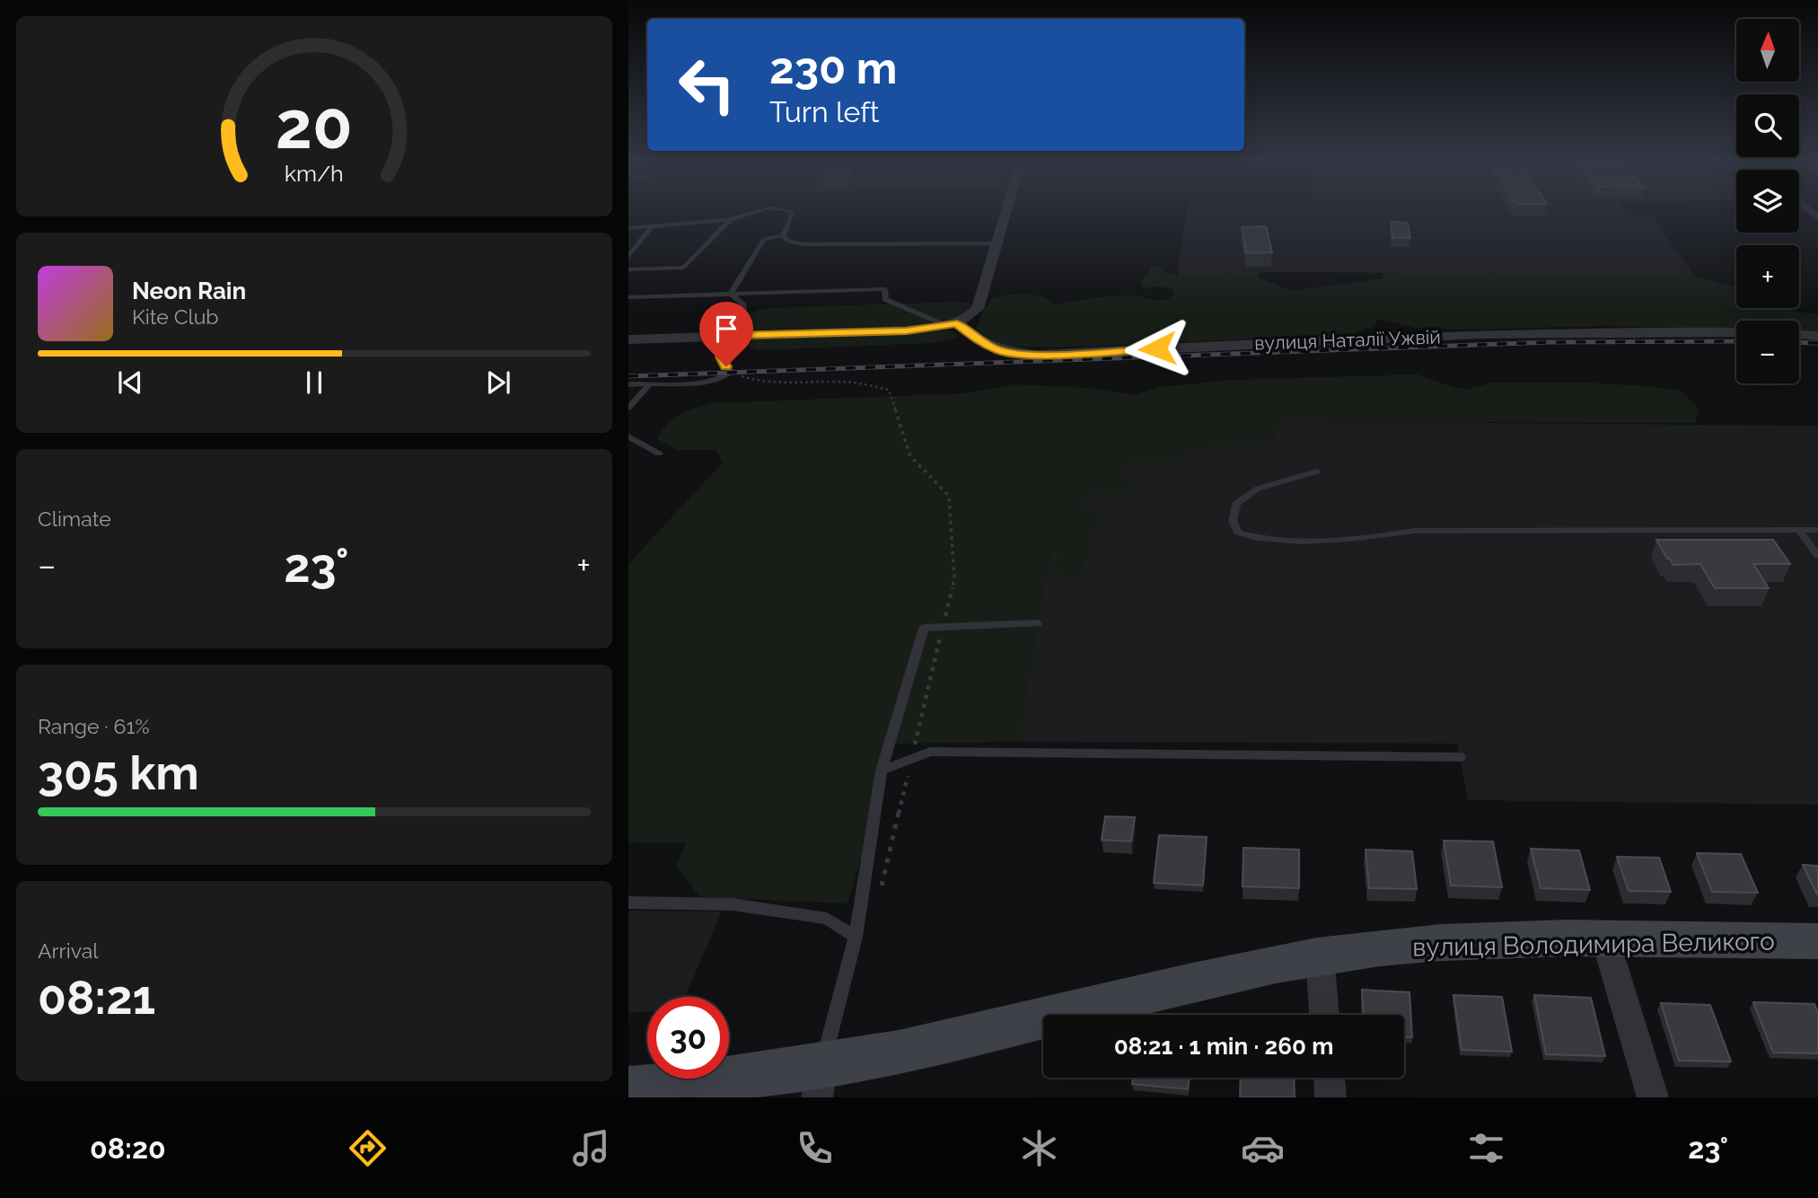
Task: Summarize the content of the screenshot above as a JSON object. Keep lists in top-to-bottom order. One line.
{"streets":{"street":["вулиця Наталії Ужвій","вулиця Володимира Великого"]},"north":"top","page":{"map_buttons":["+","−"],"turn":["230 m","Turn left"],"song":["Neon Rain","Kite Club"],"tile":["Climate",["Range · 61%","305 km"],["Arrival","08:21"]],"heat":["−","23°","+"],"limit":"30","trip":"08:21 · 1 min · 260 m","tabs":["08:20","23°"],"gauge":["20","km/h"]}}
